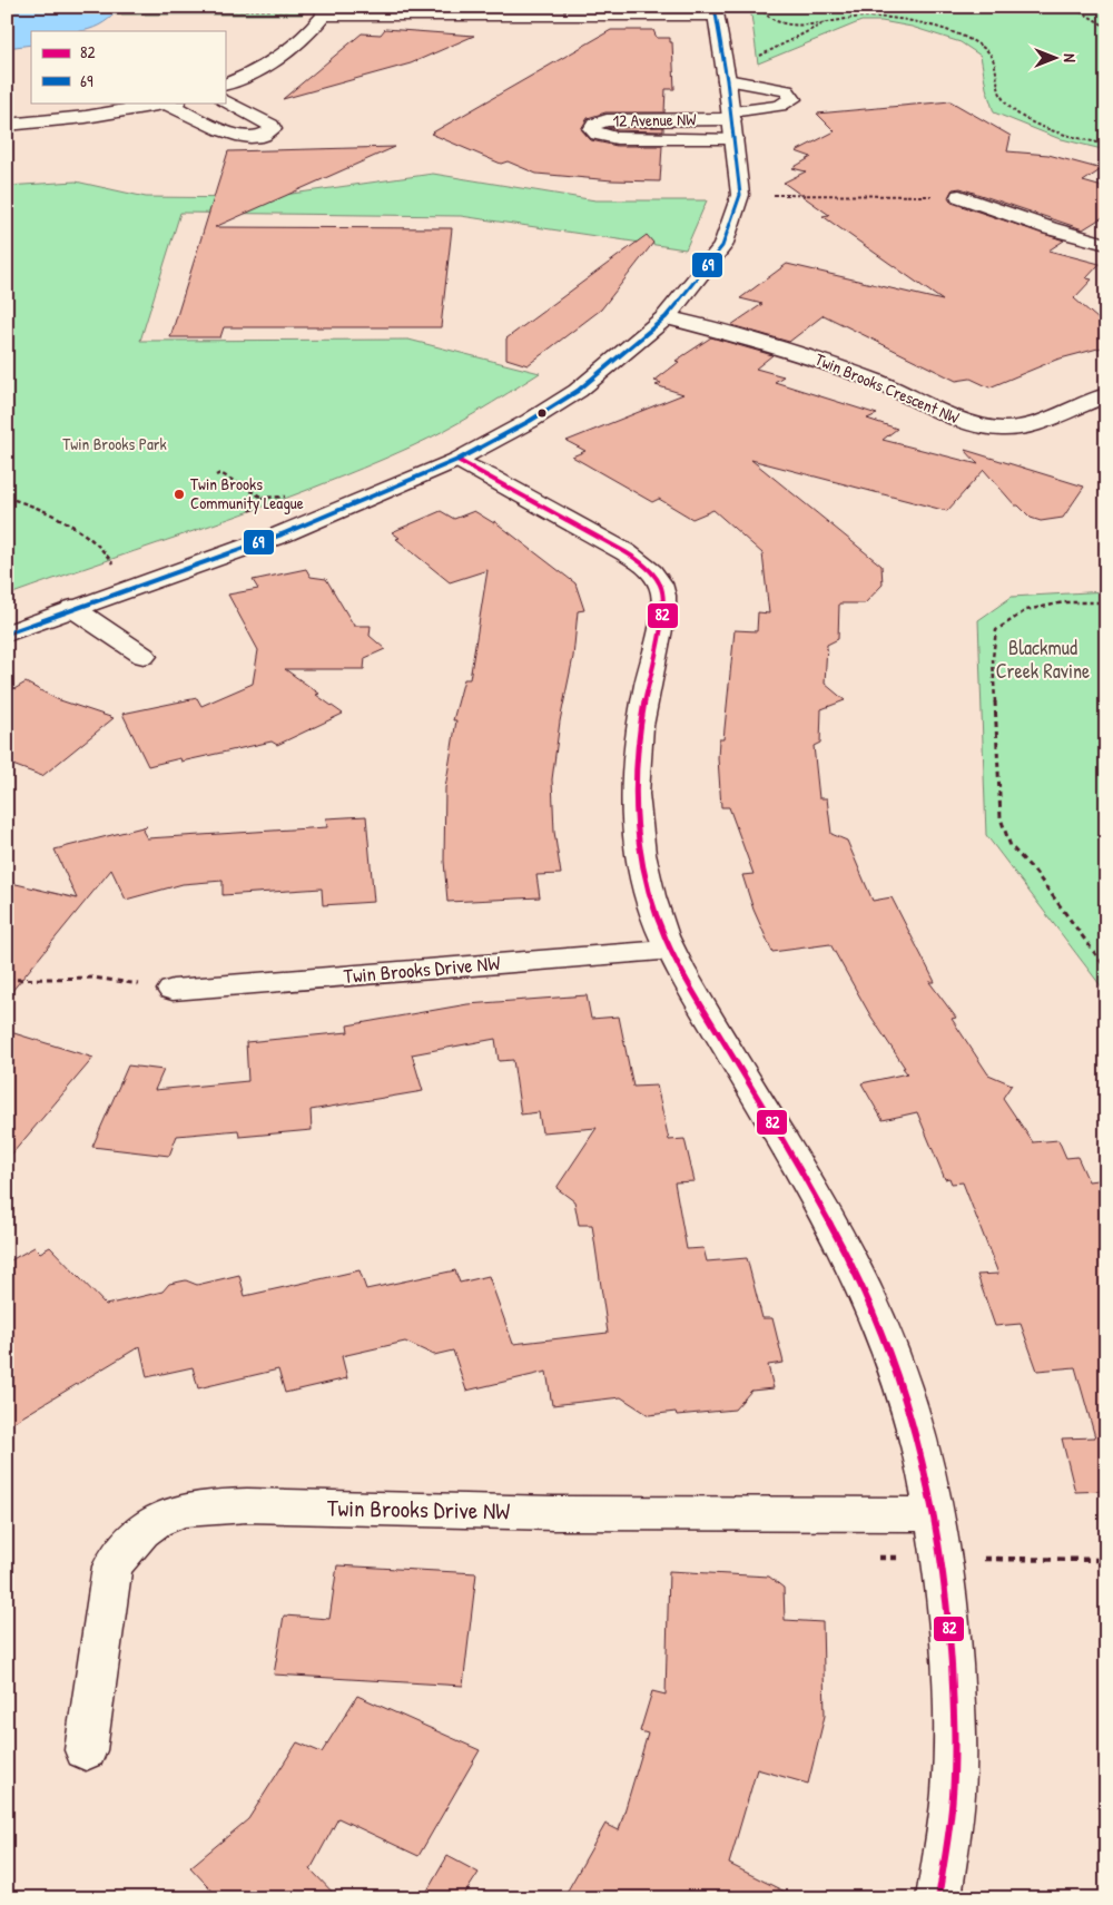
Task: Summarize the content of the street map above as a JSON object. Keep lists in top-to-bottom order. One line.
{"streets":{"street":["12 Avenue NW","Twin Brooks Crescent NW","Twin Brooks Drive NW"]},"parks":["Twin Brooks Park","Blackmud Creek Ravine"],"places":["Twin Brooks Community League"],"lines":["transit line 69","transit line 82"],"legend":["82","69"],"north":"right"}
